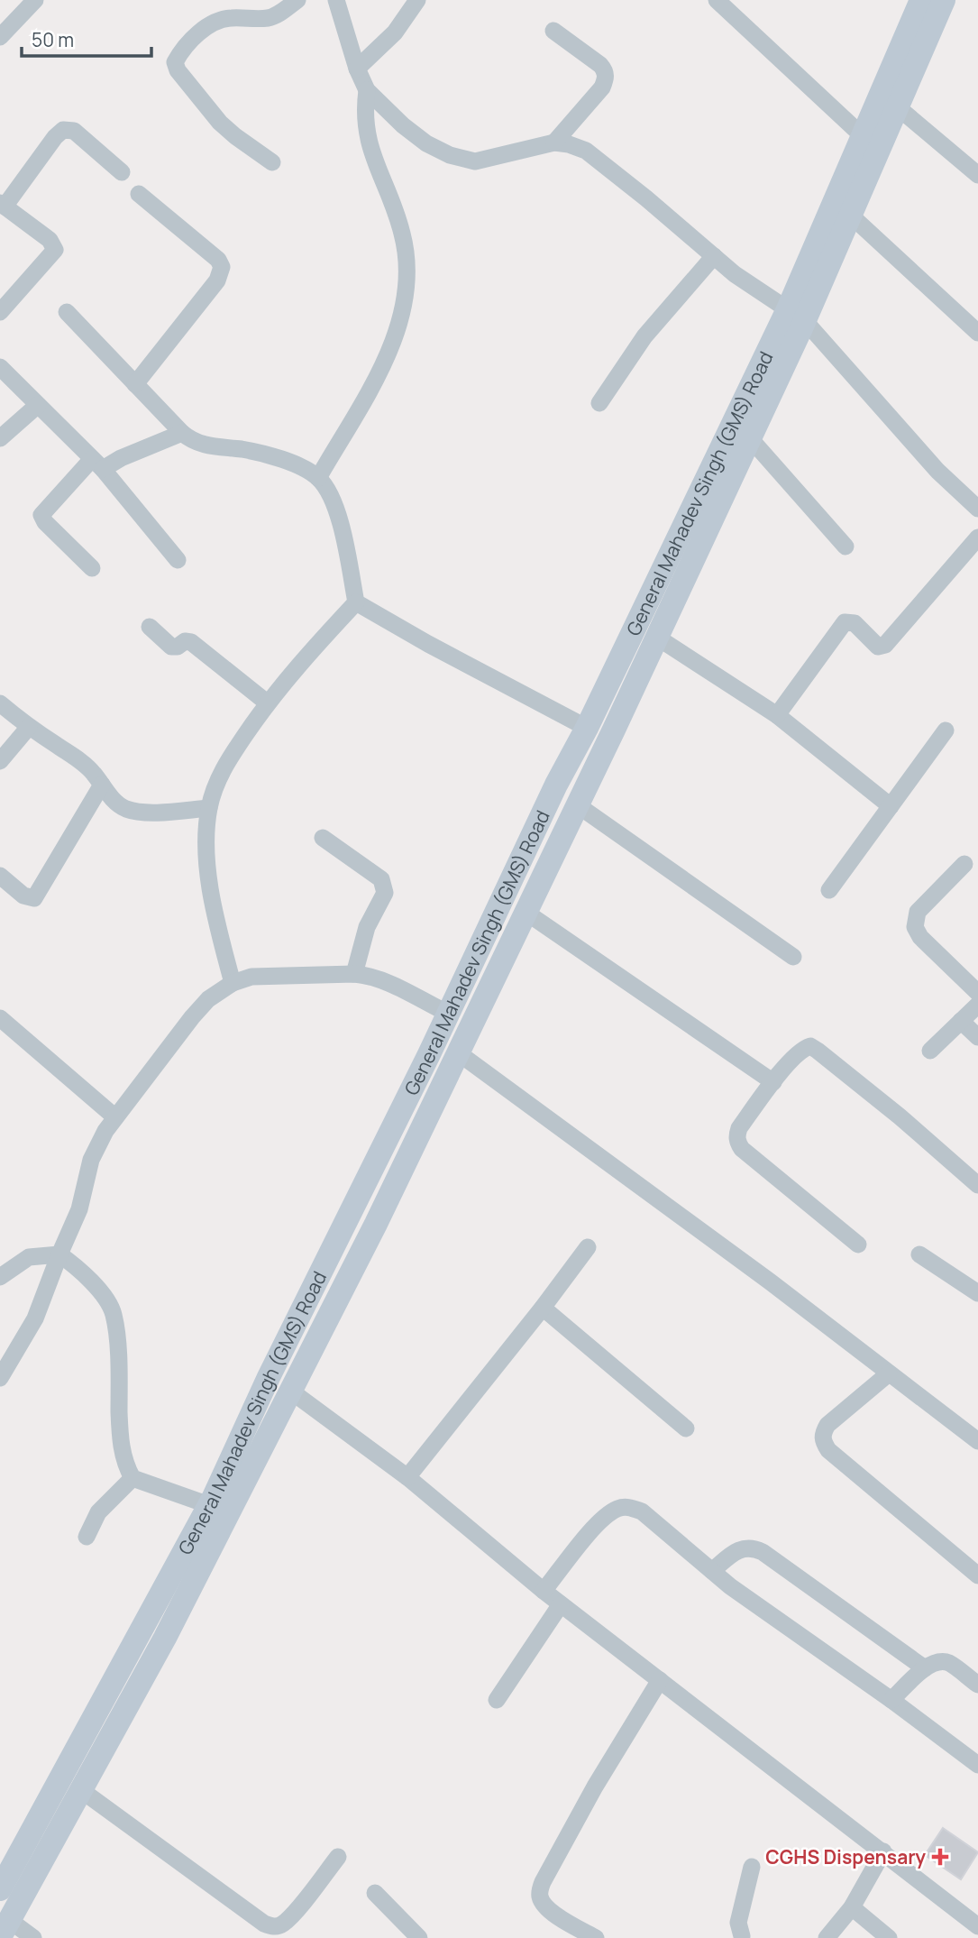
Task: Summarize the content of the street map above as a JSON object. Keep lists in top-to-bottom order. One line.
{"streets":{"street":["General Mahadev Singh (GMS) Road"]},"places":{"health":["CGHS Dispensary"]},"scale_bar":"50 m"}
